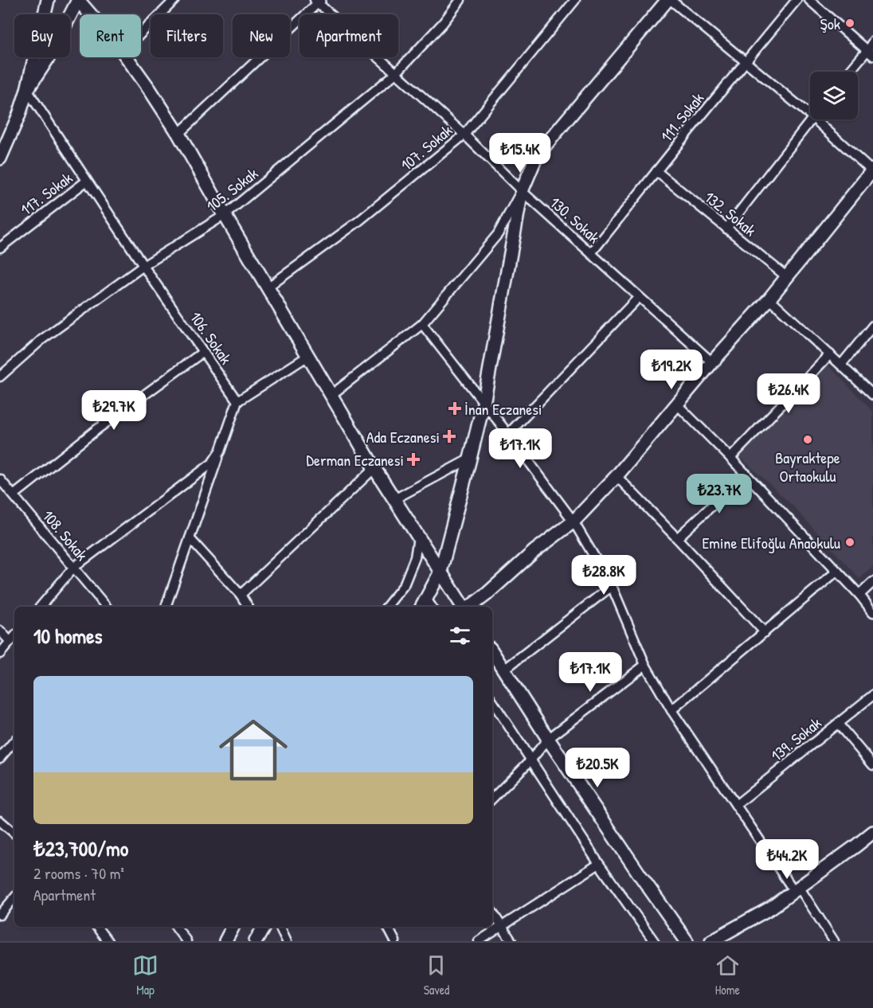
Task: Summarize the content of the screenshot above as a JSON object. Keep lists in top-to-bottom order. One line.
{"streets":{"street":["111. Sokak","107. Sokak","105. Sokak","117. Sokak","132. Sokak","130. Sokak","106. Sokak","108. Sokak","139. Sokak"]},"crossings":[["111. Sokak","132. Sokak"],["111. Sokak","130. Sokak"],["107. Sokak","130. Sokak"],["105. Sokak","130. Sokak"],["105. Sokak","106. Sokak"],["117. Sokak","106. Sokak"]],"places":{"other":["Şok","Bayraktepe Ortaokulu","Emine Elifoğlu Anaokulu"],"health":["İnan Eczanesi","Ada Eczanesi","Derman Eczanesi"]},"page":{"chip":["Buy","Rent","Filters","New","Apartment"],"price":["₺15.4K","₺19.2K","₺26.4K","₺29.7K","₺17.1K","₺23.7K","₺28.8K","₺17.1K","₺20.5K","₺44.2K"],"heading":"10 homes","list":[{"name":"₺23,700/mo","note":"2 rooms · 70 m² · Apartment"}],"tabs":["Map","Saved","Home"]}}
